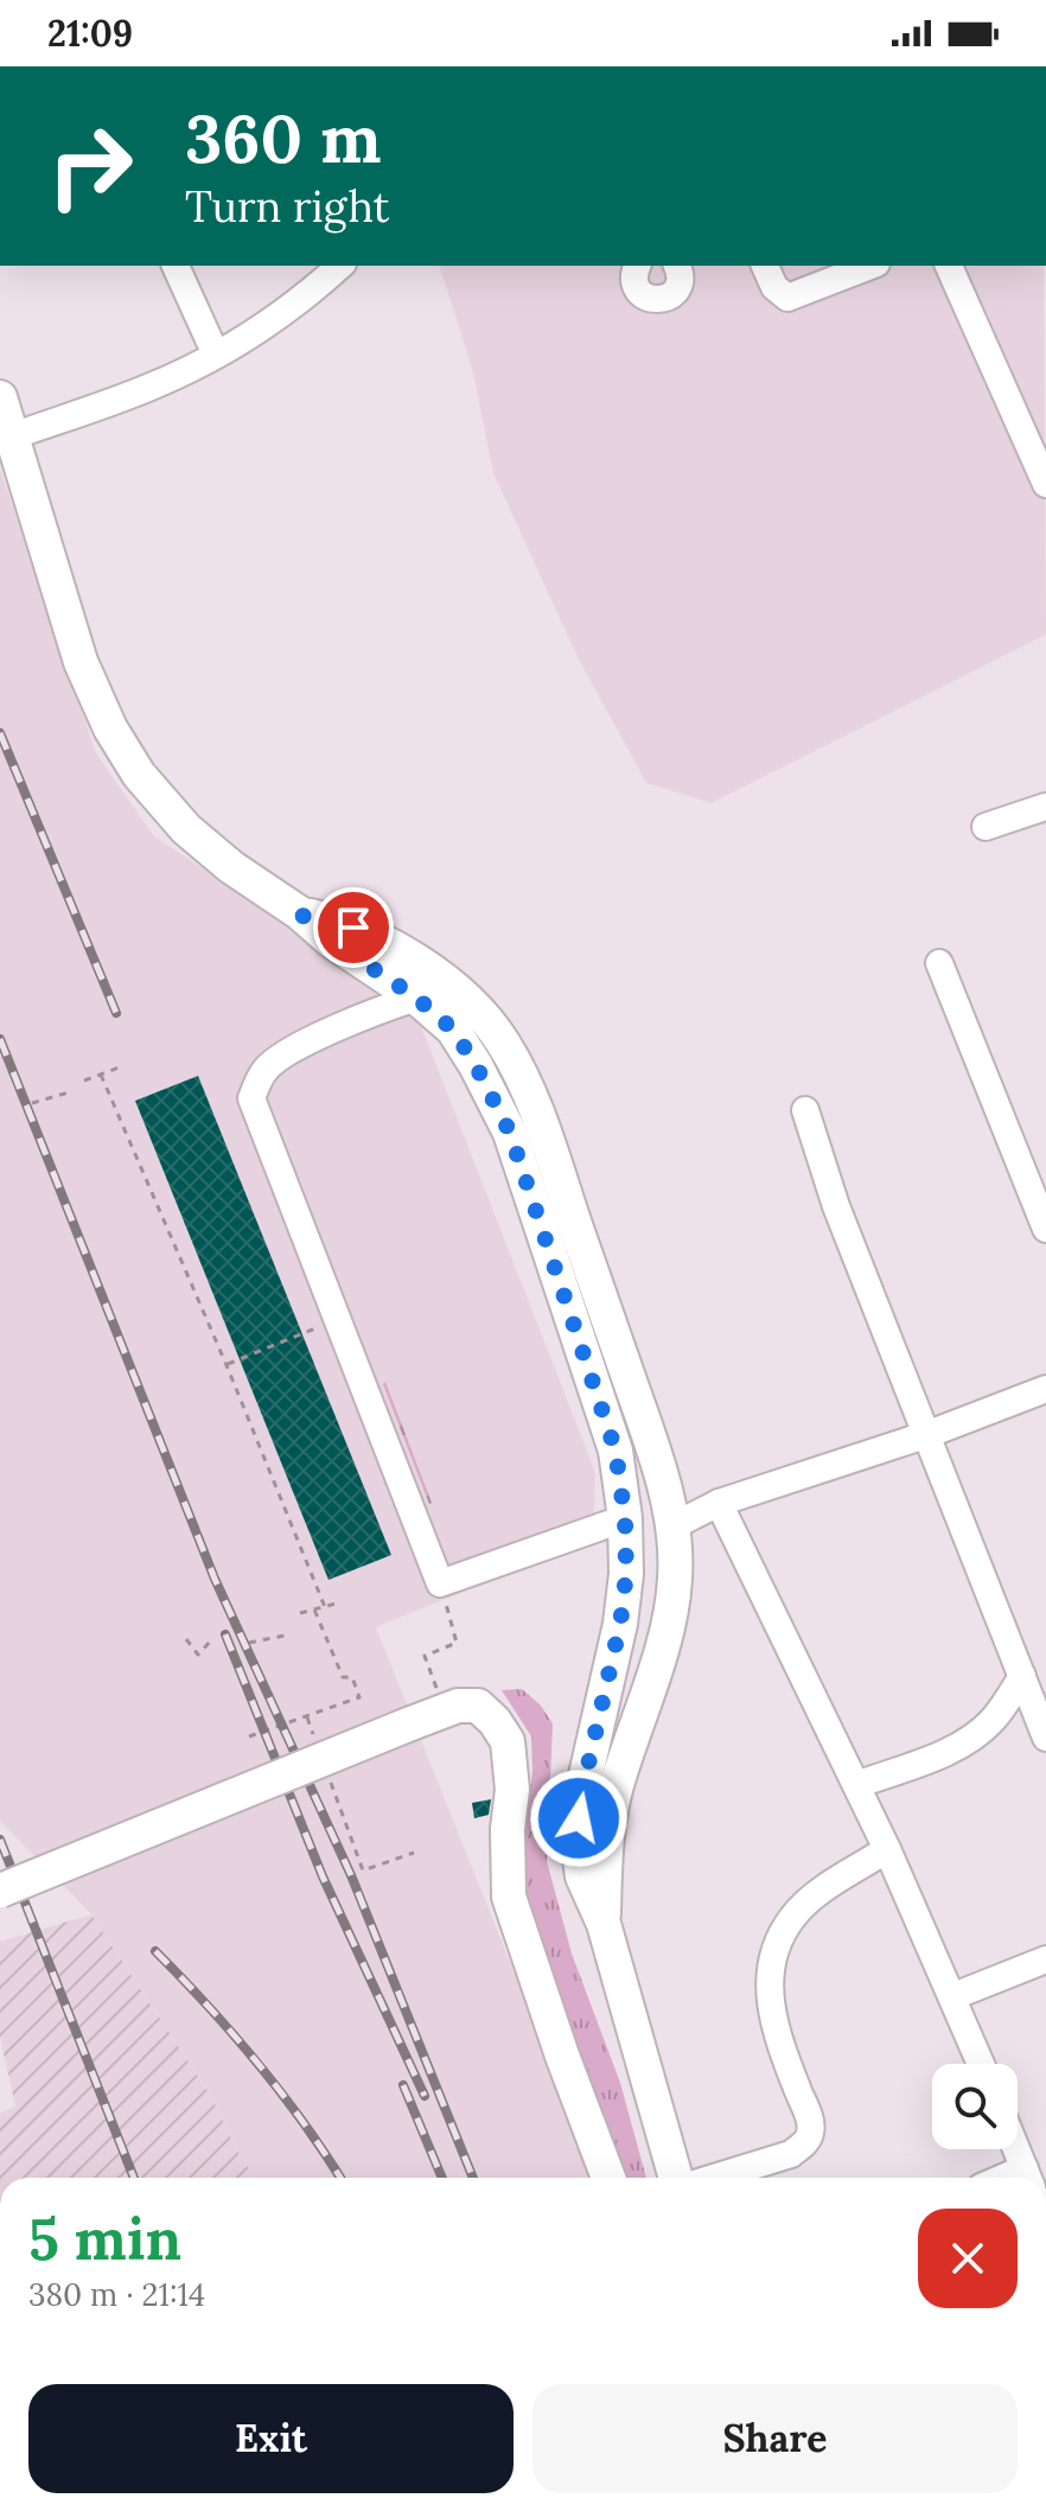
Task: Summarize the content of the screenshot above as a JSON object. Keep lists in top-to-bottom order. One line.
{"page":{"status":"21:09","turn":["360 m","Turn right"],"heading":["5 min","380 m · 21:14"],"buttons":["Exit","Share"]}}
